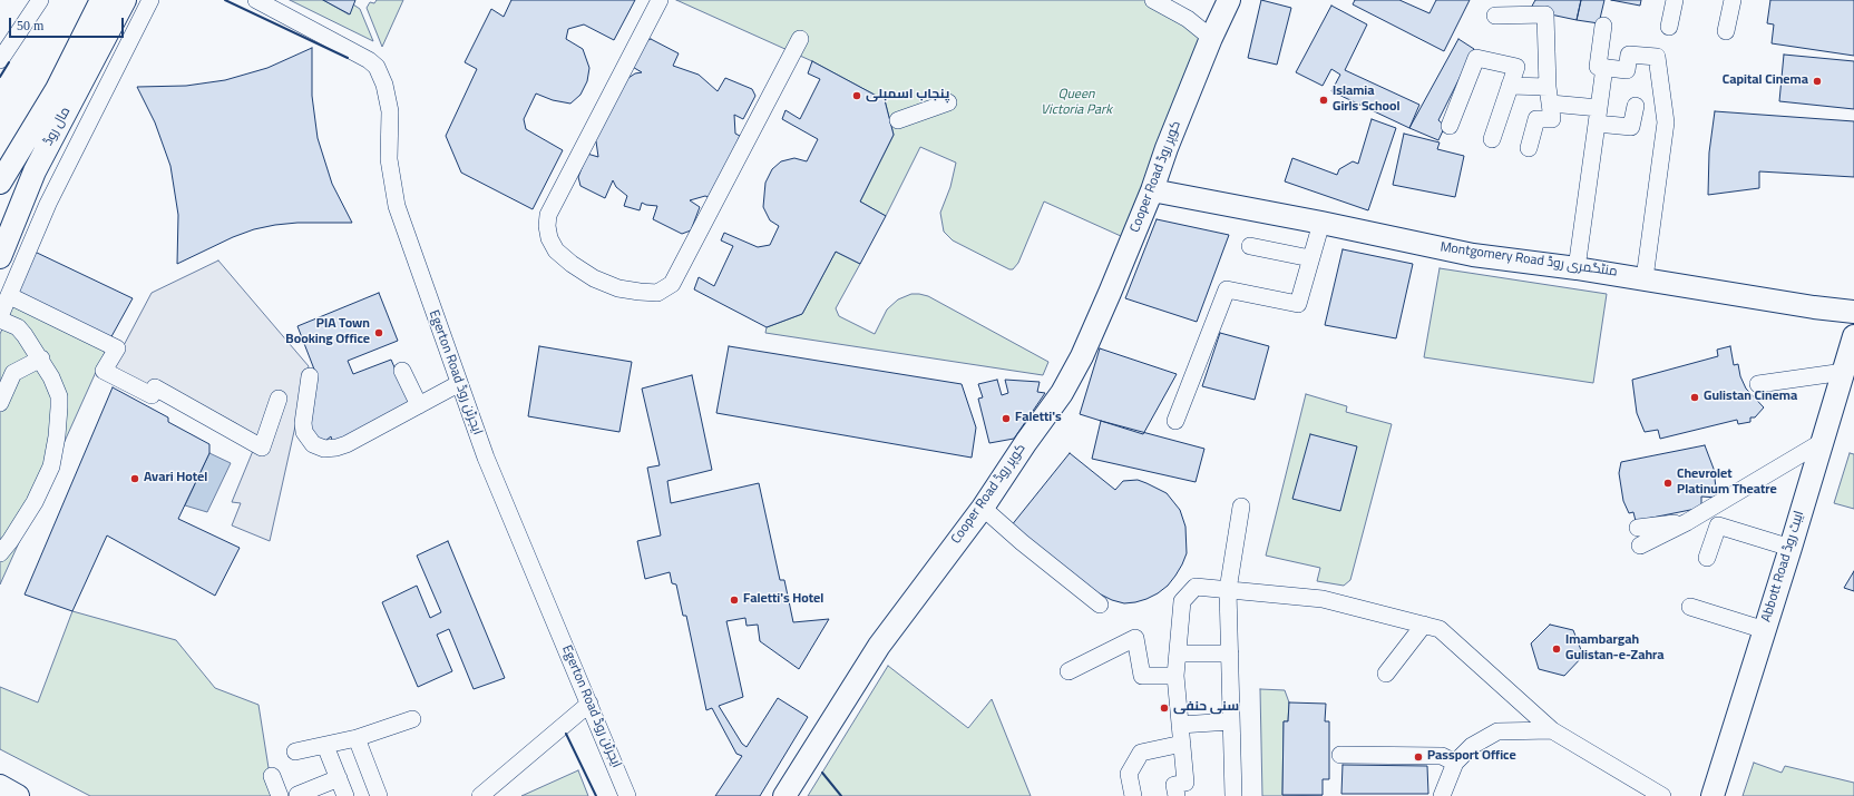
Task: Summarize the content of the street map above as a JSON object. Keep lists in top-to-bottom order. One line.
{"streets":{"main road":["مال روڈ","Cooper Road کوپر روڈ","Montgomery Road منٹگمری روڈ","Abbott Road ایبٹ روڈ"],"street":["Egerton Road ایجرٹن روڈ"]},"crossings":[["Cooper Road کوپر روڈ","Montgomery Road منٹگمری روڈ"]],"parks":["Queen Victoria Park"],"places":["Capital Cinema","پنجاب اسمبلی","Islamia Girls School","PIA Town Booking Office","Gulistan Cinema","Faletti's","Avari Hotel","Chevrolet Platinum Theatre","Faletti's Hotel","Imambargah Gulistan-e-Zahra","سنی حنفی","Passport Office"],"scale_bar":"50 m"}
